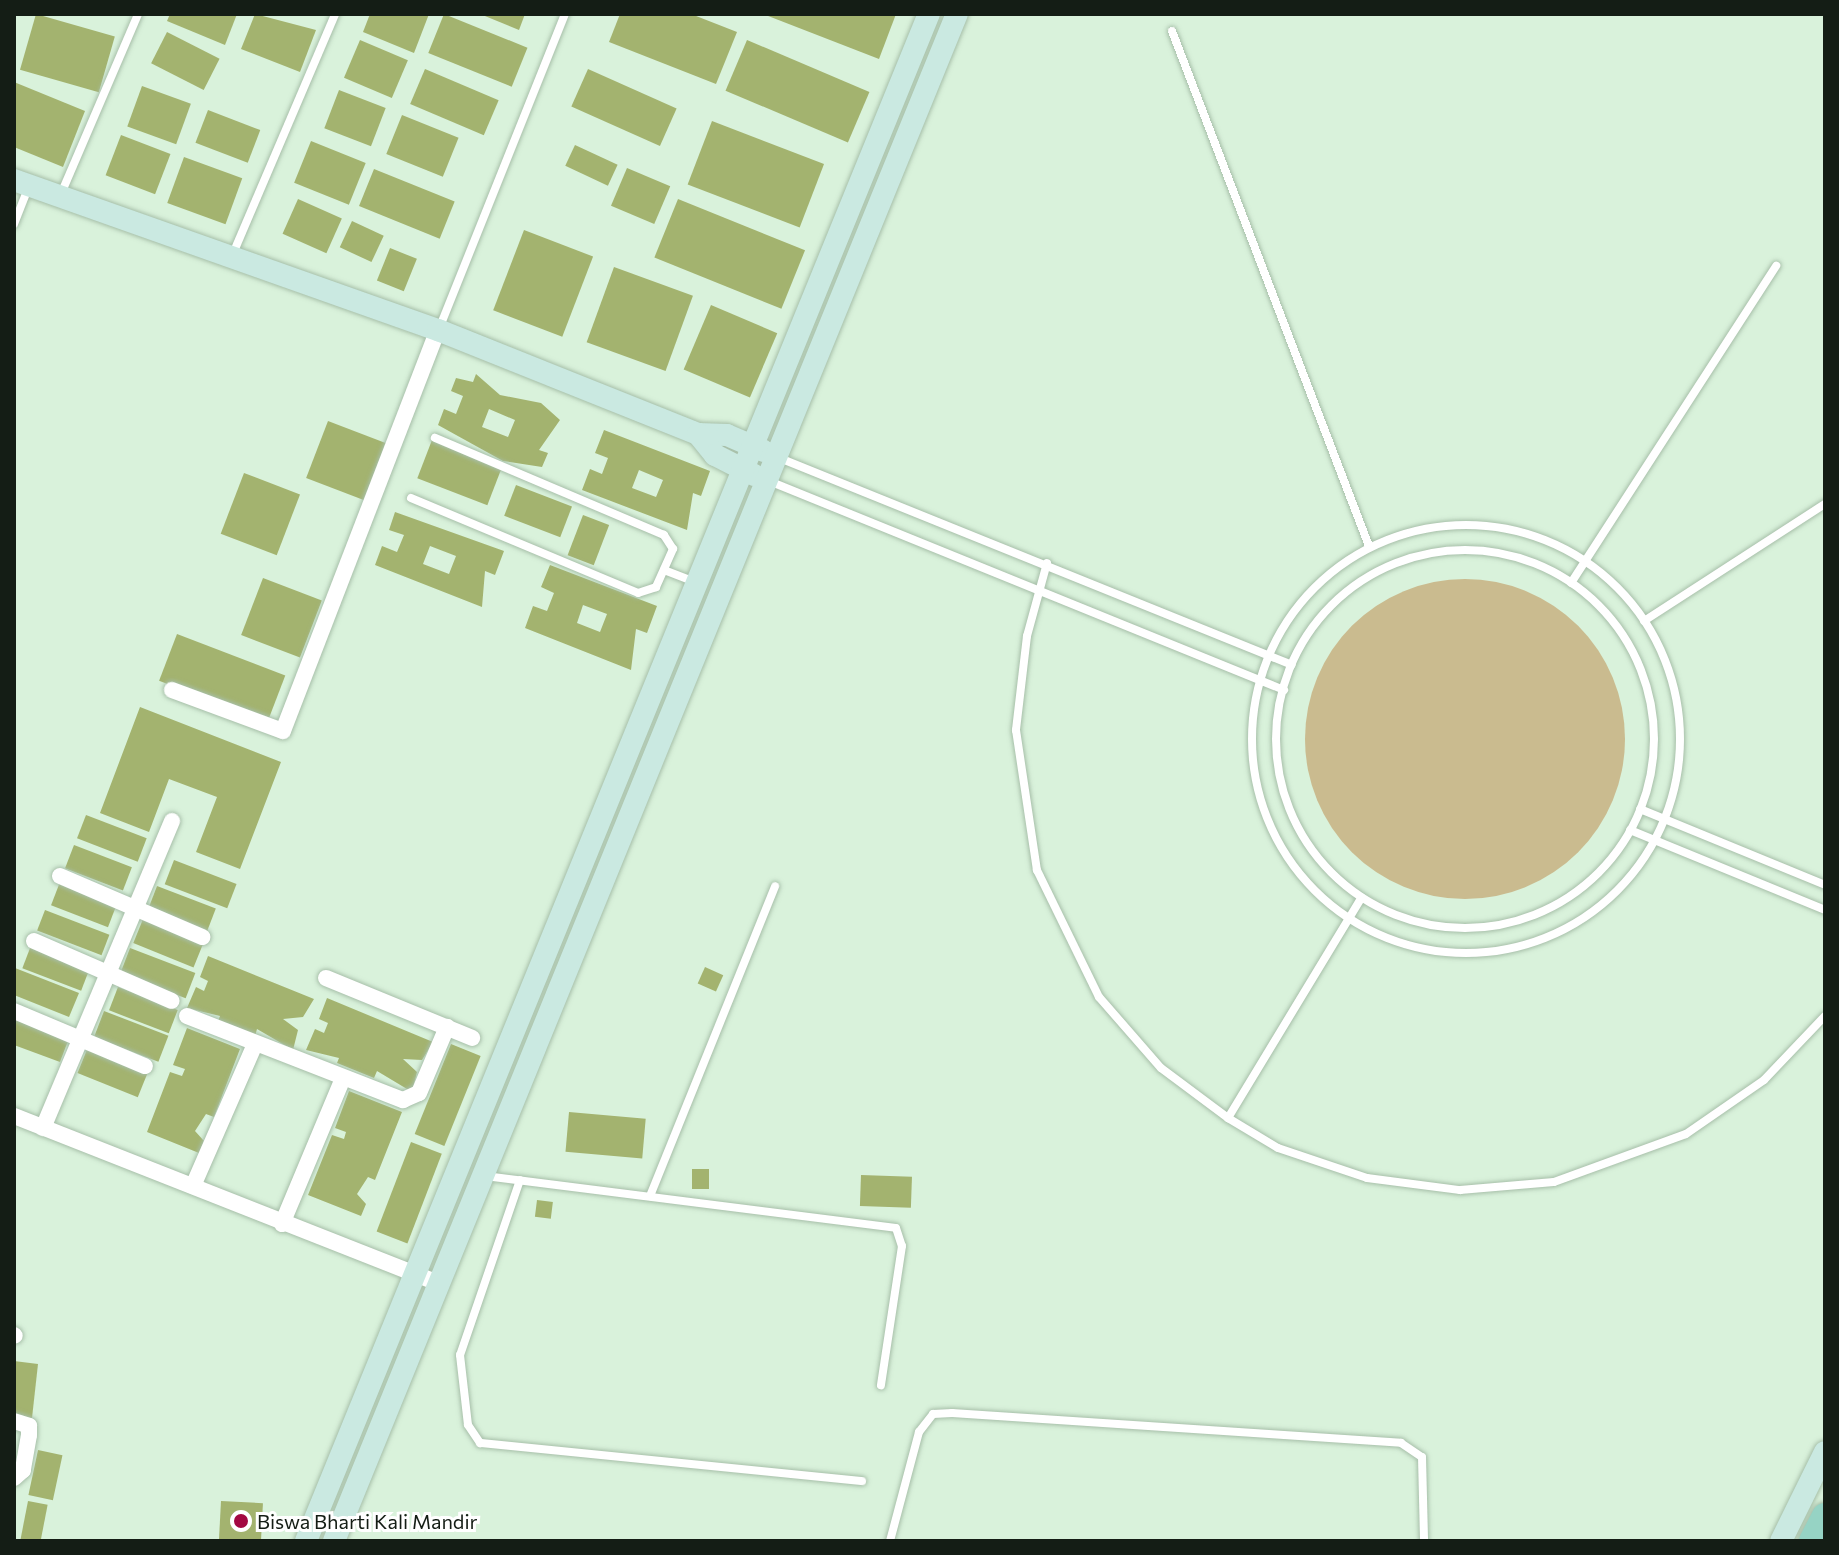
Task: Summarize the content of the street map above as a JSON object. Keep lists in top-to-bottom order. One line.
{"places":["Biswa Bharti Kali Mandir"]}
